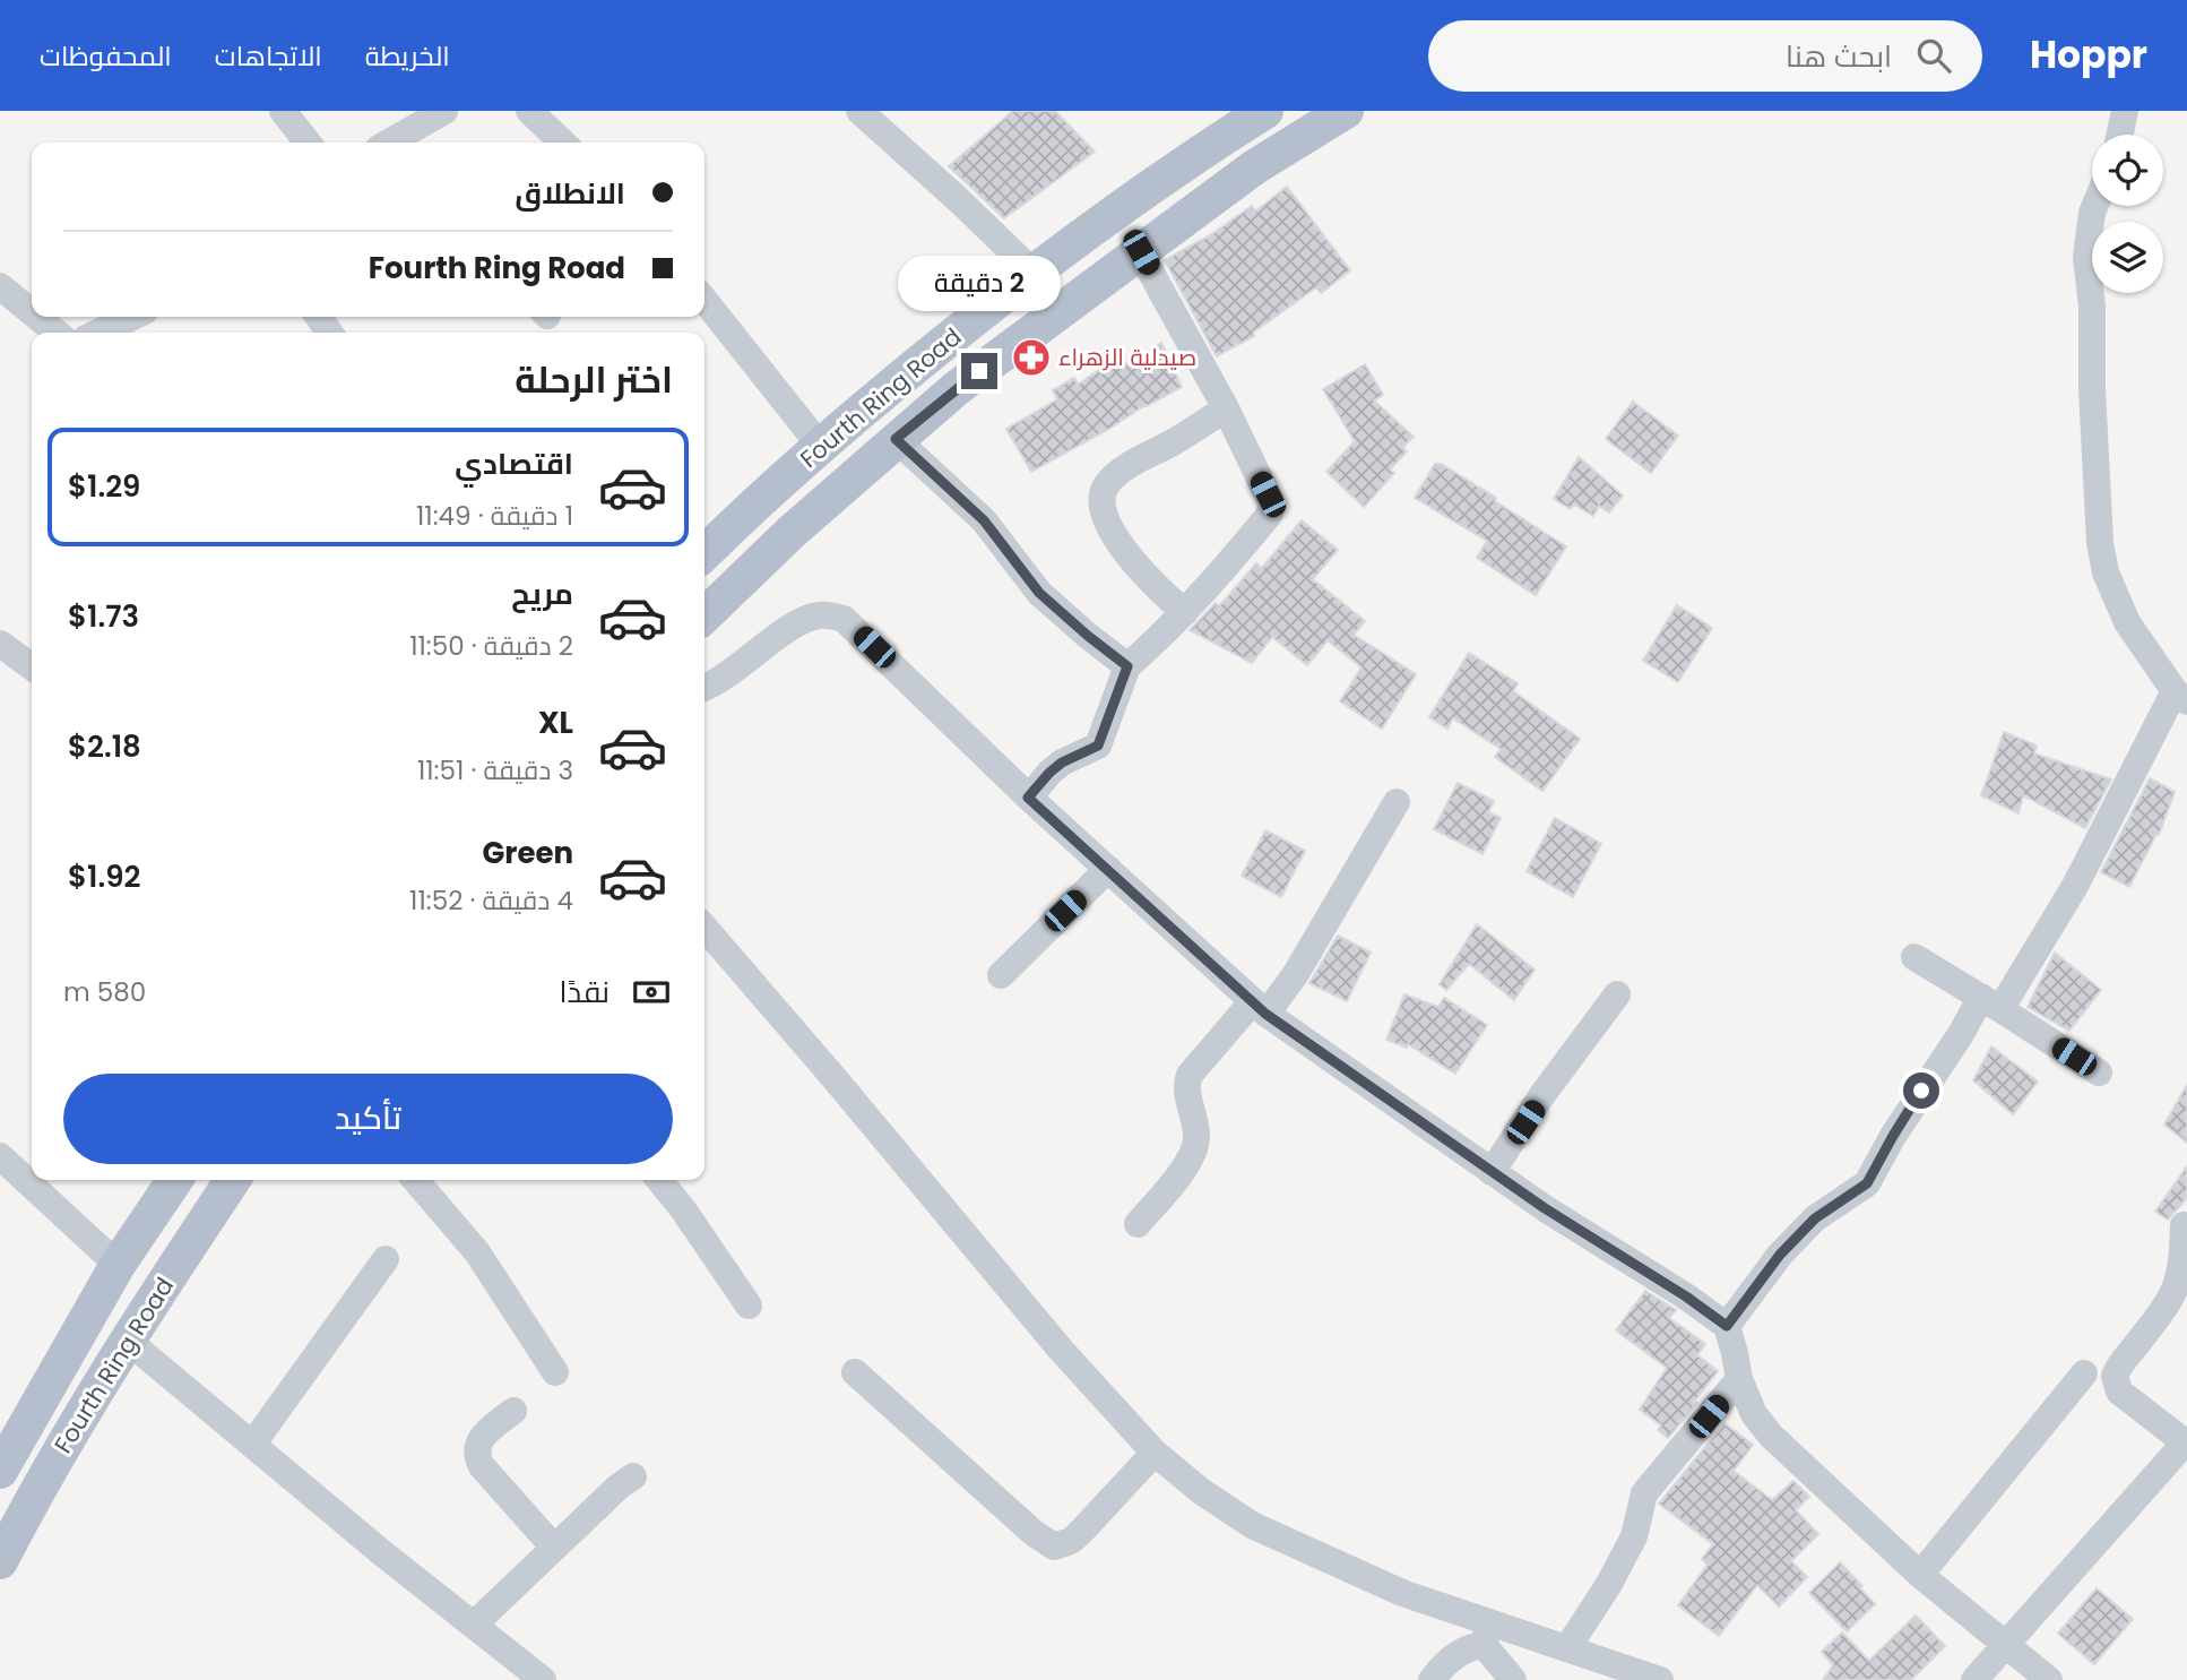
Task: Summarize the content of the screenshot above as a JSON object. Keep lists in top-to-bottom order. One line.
{"streets":{"main road":["Fourth Ring Road"]},"places":{"pharmacy":["صيدلية الزهراء"]},"page":{"header":"Hoppr","search":"ابحث هنا","nav":["الخريطة","الاتجاهات","المحفوظات"],"banner":["الانطلاق","Fourth Ring Road"],"bubble":"2 دقيقة","heading":"اختر الرحلة","list":[{"name":"اقتصادي","note":"1 دقيقة · 11:49","value":"$1.29"},{"name":"مريح","note":"2 دقيقة · 11:50","value":"$1.73"},{"name":"XL","note":"3 دقيقة · 11:51","value":"$2.18"},{"name":"Green","note":"4 دقيقة · 11:52","value":"$1.92"}],"pay":["نقدًا","580 m"],"buttons":"تأكيد"}}
